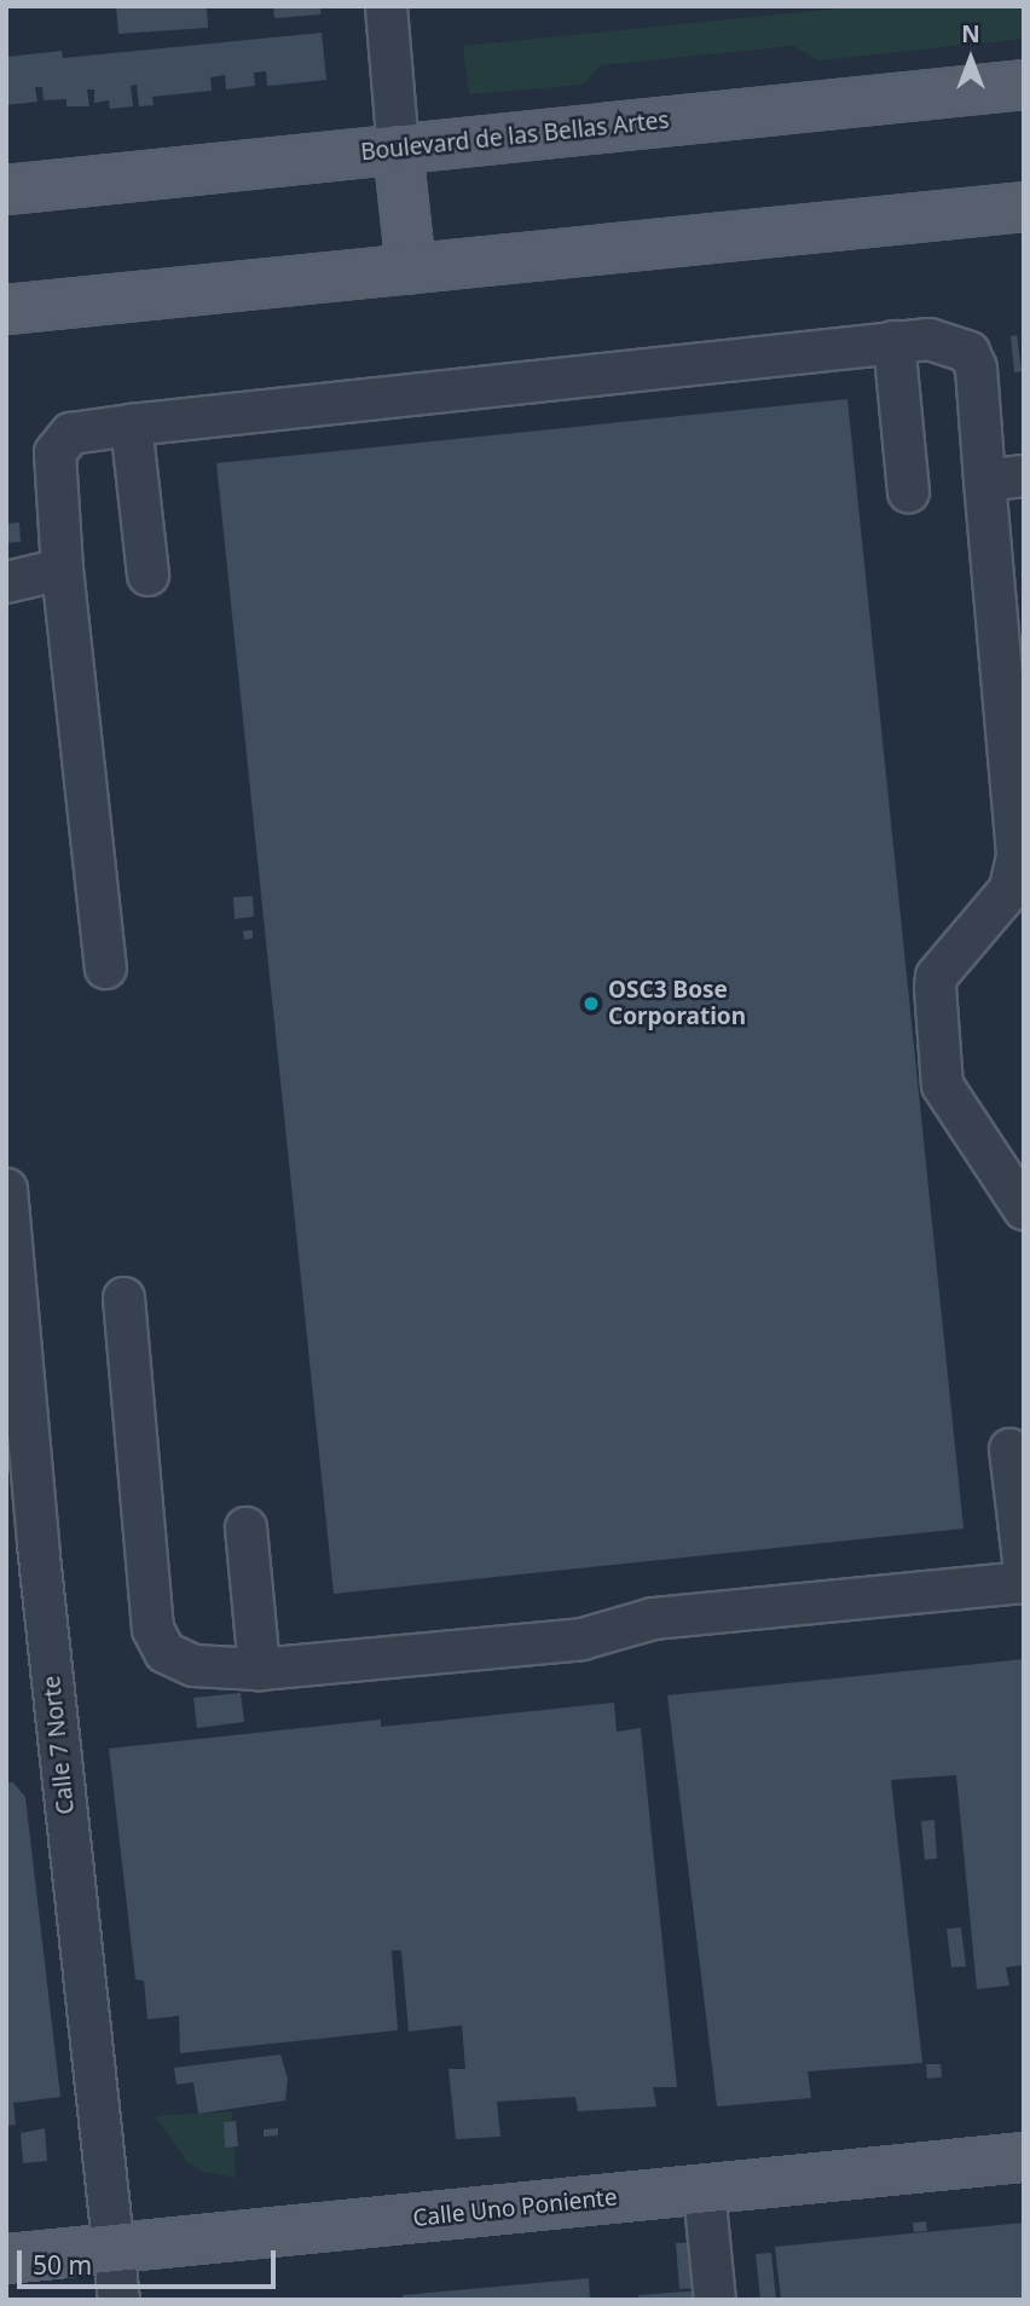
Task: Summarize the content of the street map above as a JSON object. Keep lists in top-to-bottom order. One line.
{"streets":{"main road":["Boulevard de las Bellas Artes","Calle Uno Poniente"],"lane":["Calle 7 Norte"]},"crossings":[["Calle 7 Norte","Calle Uno Poniente"]],"places":["OSC3 Bose Corporation"],"scale_bar":"50 m","north":"top"}
